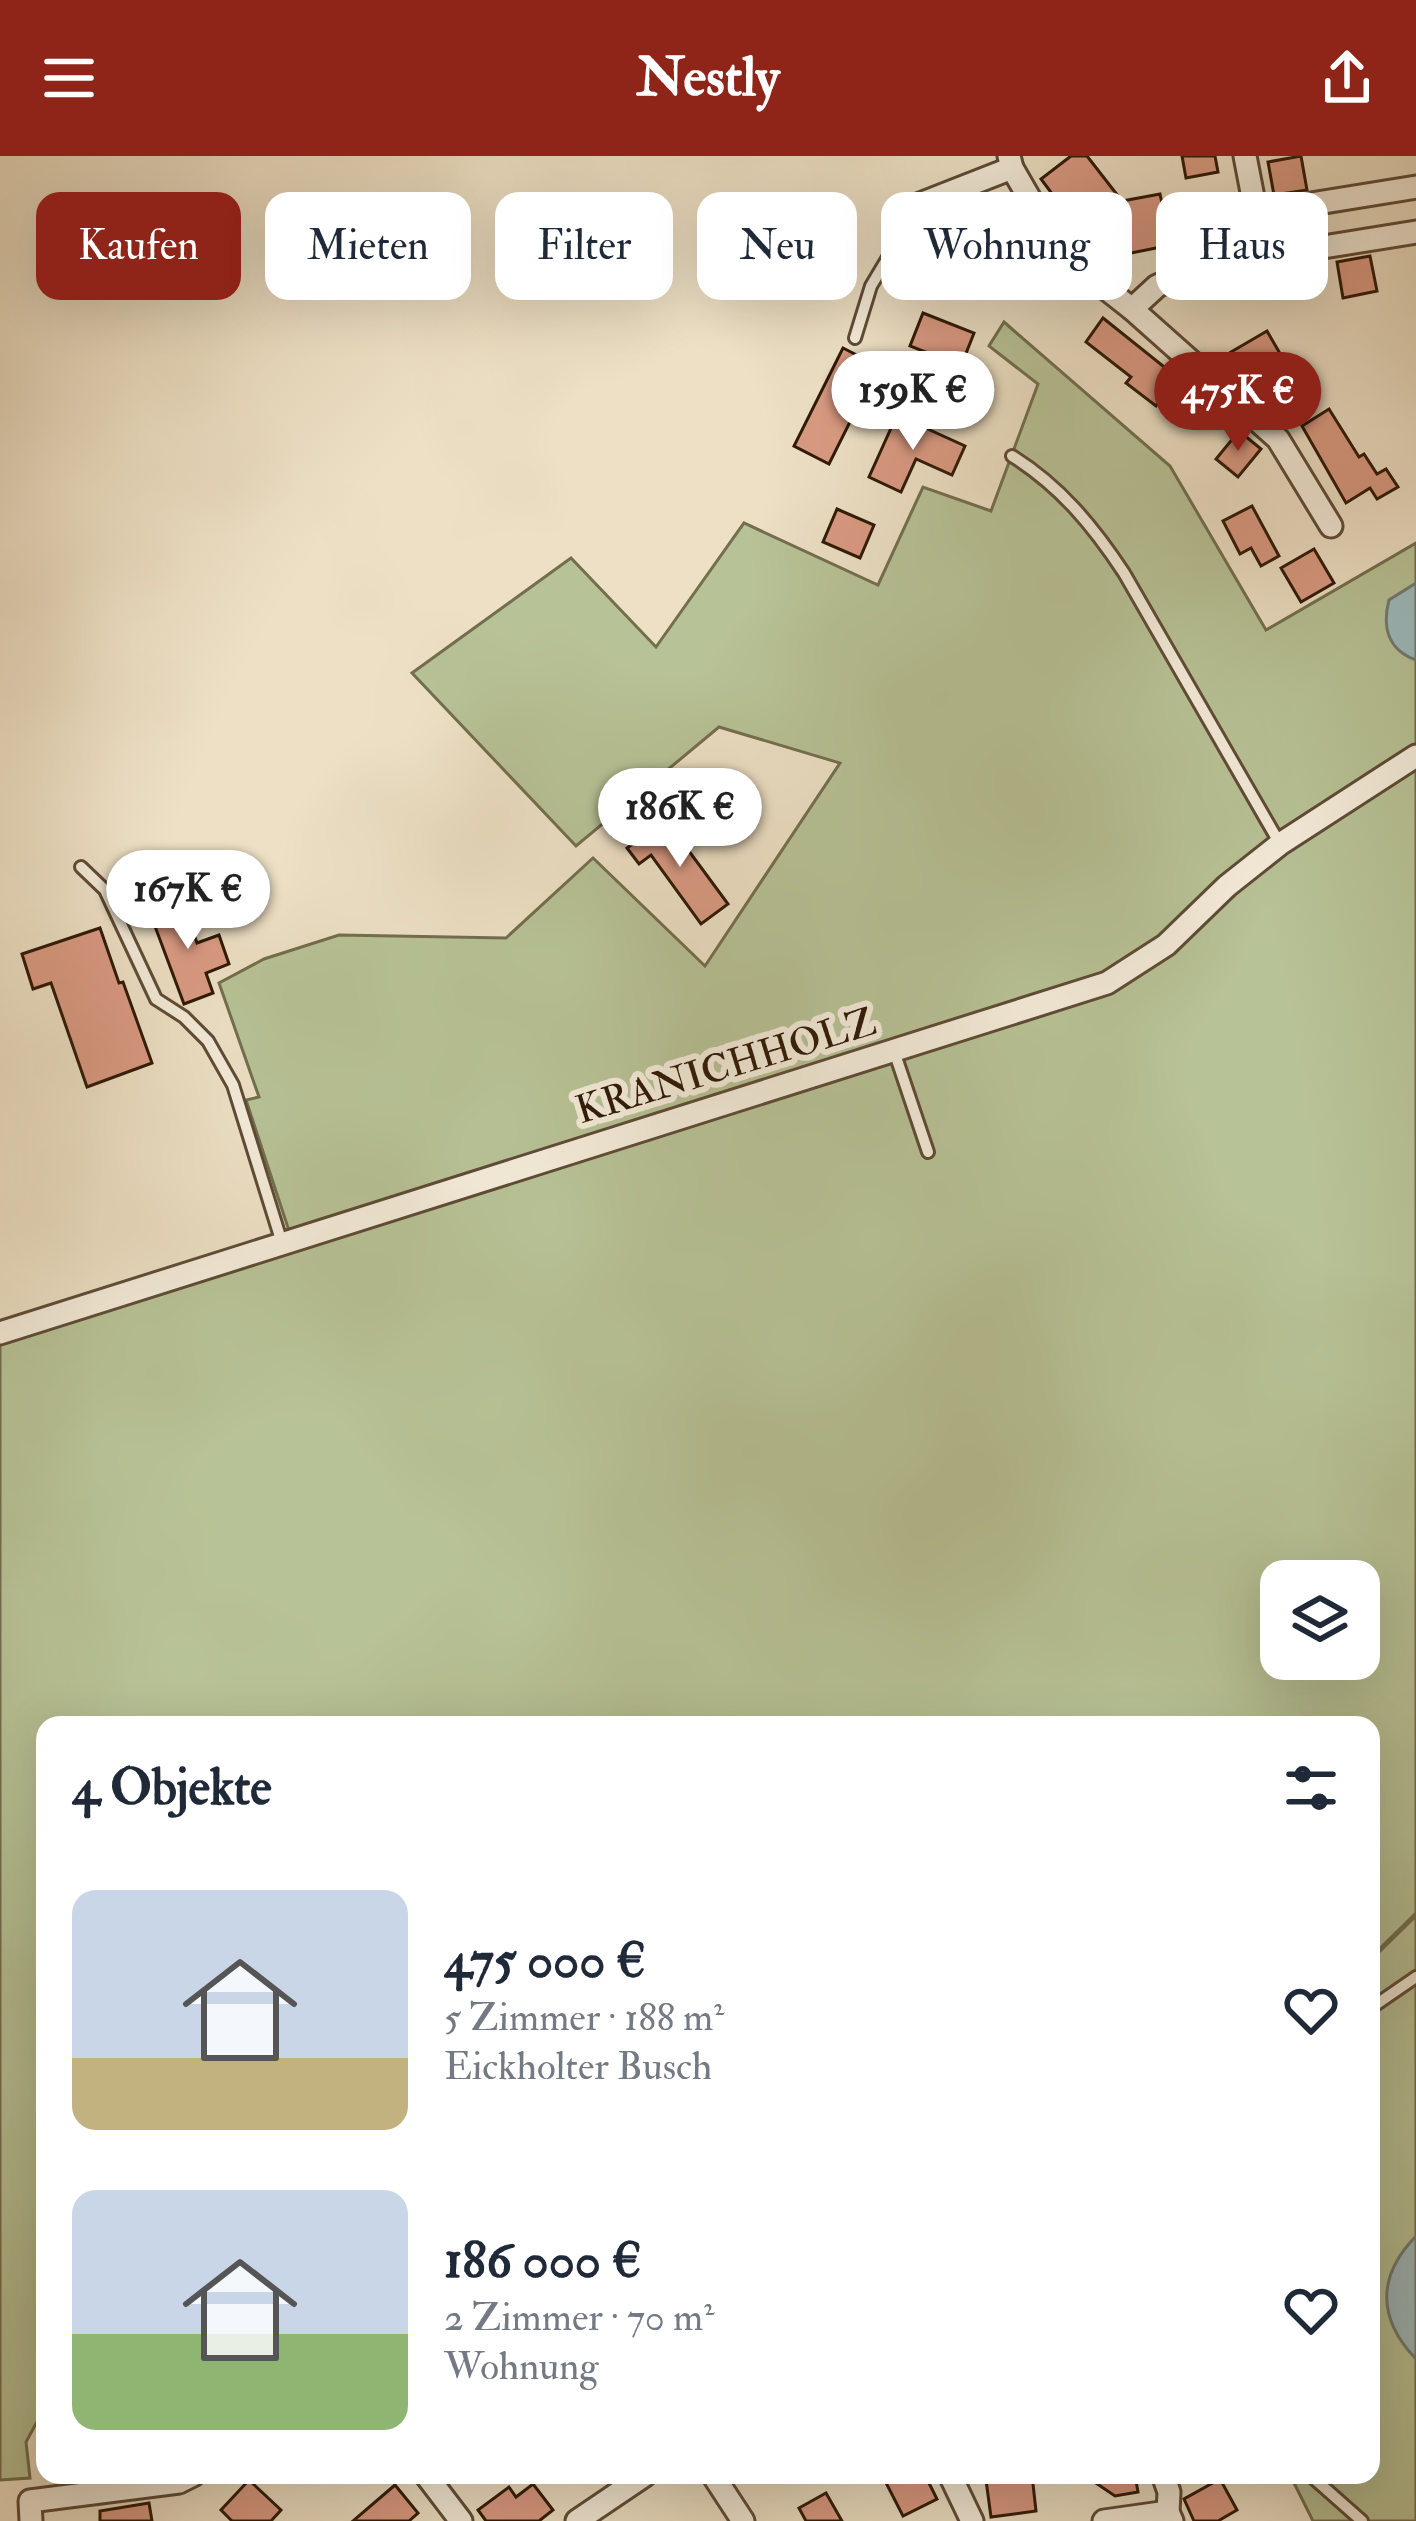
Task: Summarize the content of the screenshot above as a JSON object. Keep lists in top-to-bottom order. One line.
{"streets":{"street":["KRANICHHOLZ"]},"page":{"header":"Nestly","chip":["Kaufen","Mieten","Filter","Neu","Wohnung","Haus"],"price":["159K €","475K €","186K €","167K €"],"heading":"4 Objekte","list":[{"name":"475 000 €","note":"5 Zimmer · 188 m² · Eickholter Busch"},{"name":"186 000 €","note":"2 Zimmer · 70 m² · Wohnung"}]}}
